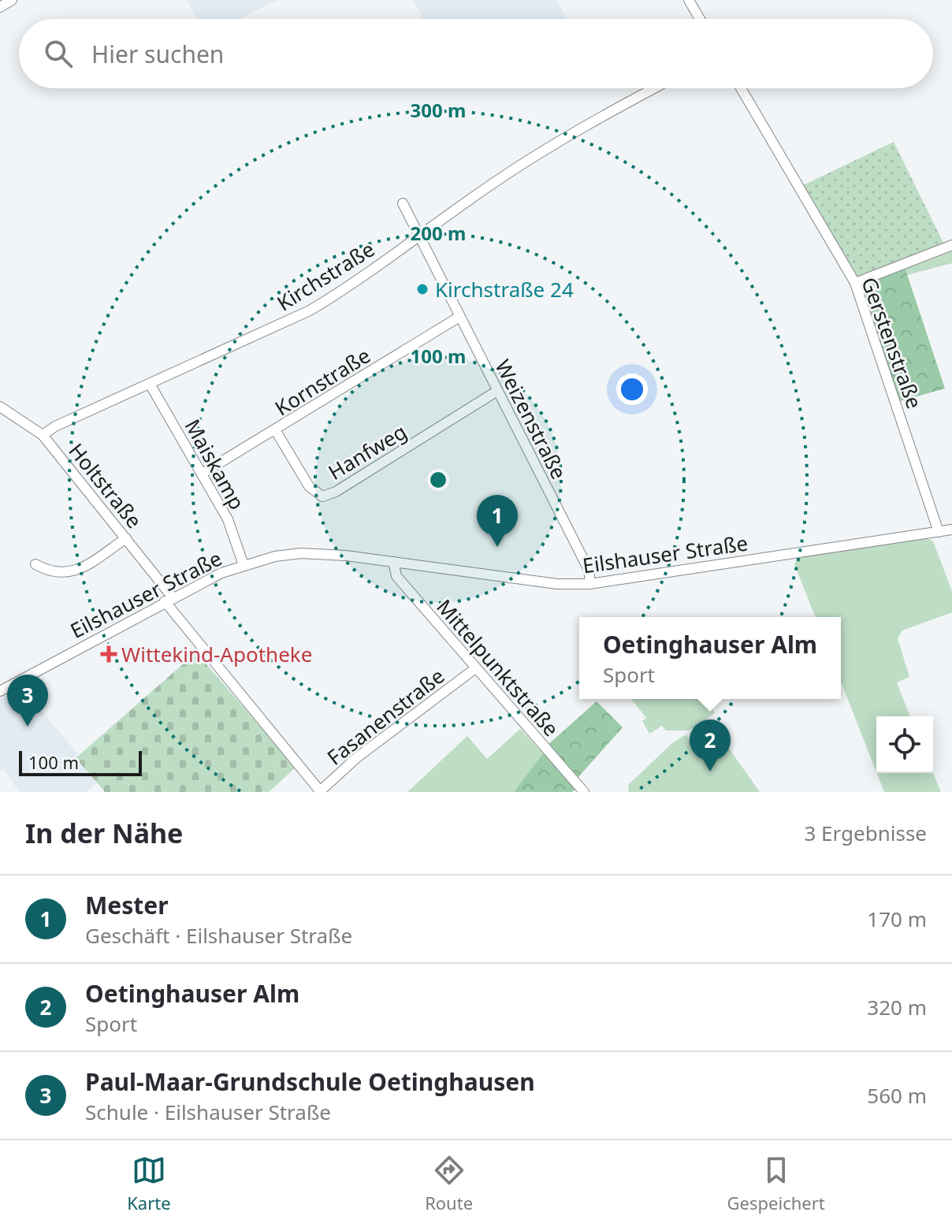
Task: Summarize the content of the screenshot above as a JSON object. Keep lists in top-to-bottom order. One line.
{"streets":{"street":["Kirchstraße","Gerstenstraße","Kornstraße","Weizenstraße","Hanfweg","Maiskamp","Holtstraße","Eilshauser Straße","Mittelpunktstraße","Fasanenstraße"]},"crossings":[["Kirchstraße","Weizenstraße"],["Kirchstraße","Maiskamp"],["Kirchstraße","Holtstraße"],["Gerstenstraße","Eilshauser Straße"],["Kornstraße","Weizenstraße"],["Kornstraße","Hanfweg"],["Kornstraße","Maiskamp"],["Weizenstraße","Hanfweg"],["Weizenstraße","Eilshauser Straße"],["Maiskamp","Eilshauser Straße"],["Holtstraße","Eilshauser Straße"],["Holtstraße","Fasanenstraße"],["Eilshauser Straße","Mittelpunktstraße"],["Mittelpunktstraße","Fasanenstraße"]],"places":{"other":["Kirchstraße 24"],"health":["Wittekind-Apotheke"]},"scale_bar":"100 m","page":{"search":"Hier suchen","pins":["1","3","2"],"popup":["Oetinghauser Alm","Sport"],"scale":"100 m","heading":["In der Nähe","3 Ergebnisse"],"list":[{"mark":"1","name":"Mester","note":"Geschäft · Eilshauser Straße","value":"170 m"},{"mark":"2","name":"Oetinghauser Alm","note":"Sport","value":"320 m"},{"mark":"3","name":"Paul-Maar-Grundschule Oetinghausen","note":"Schule · Eilshauser Straße","value":"560 m"}],"nav":["Karte","Route","Gespeichert"]},"rings":["300 m","200 m","100 m"]}
